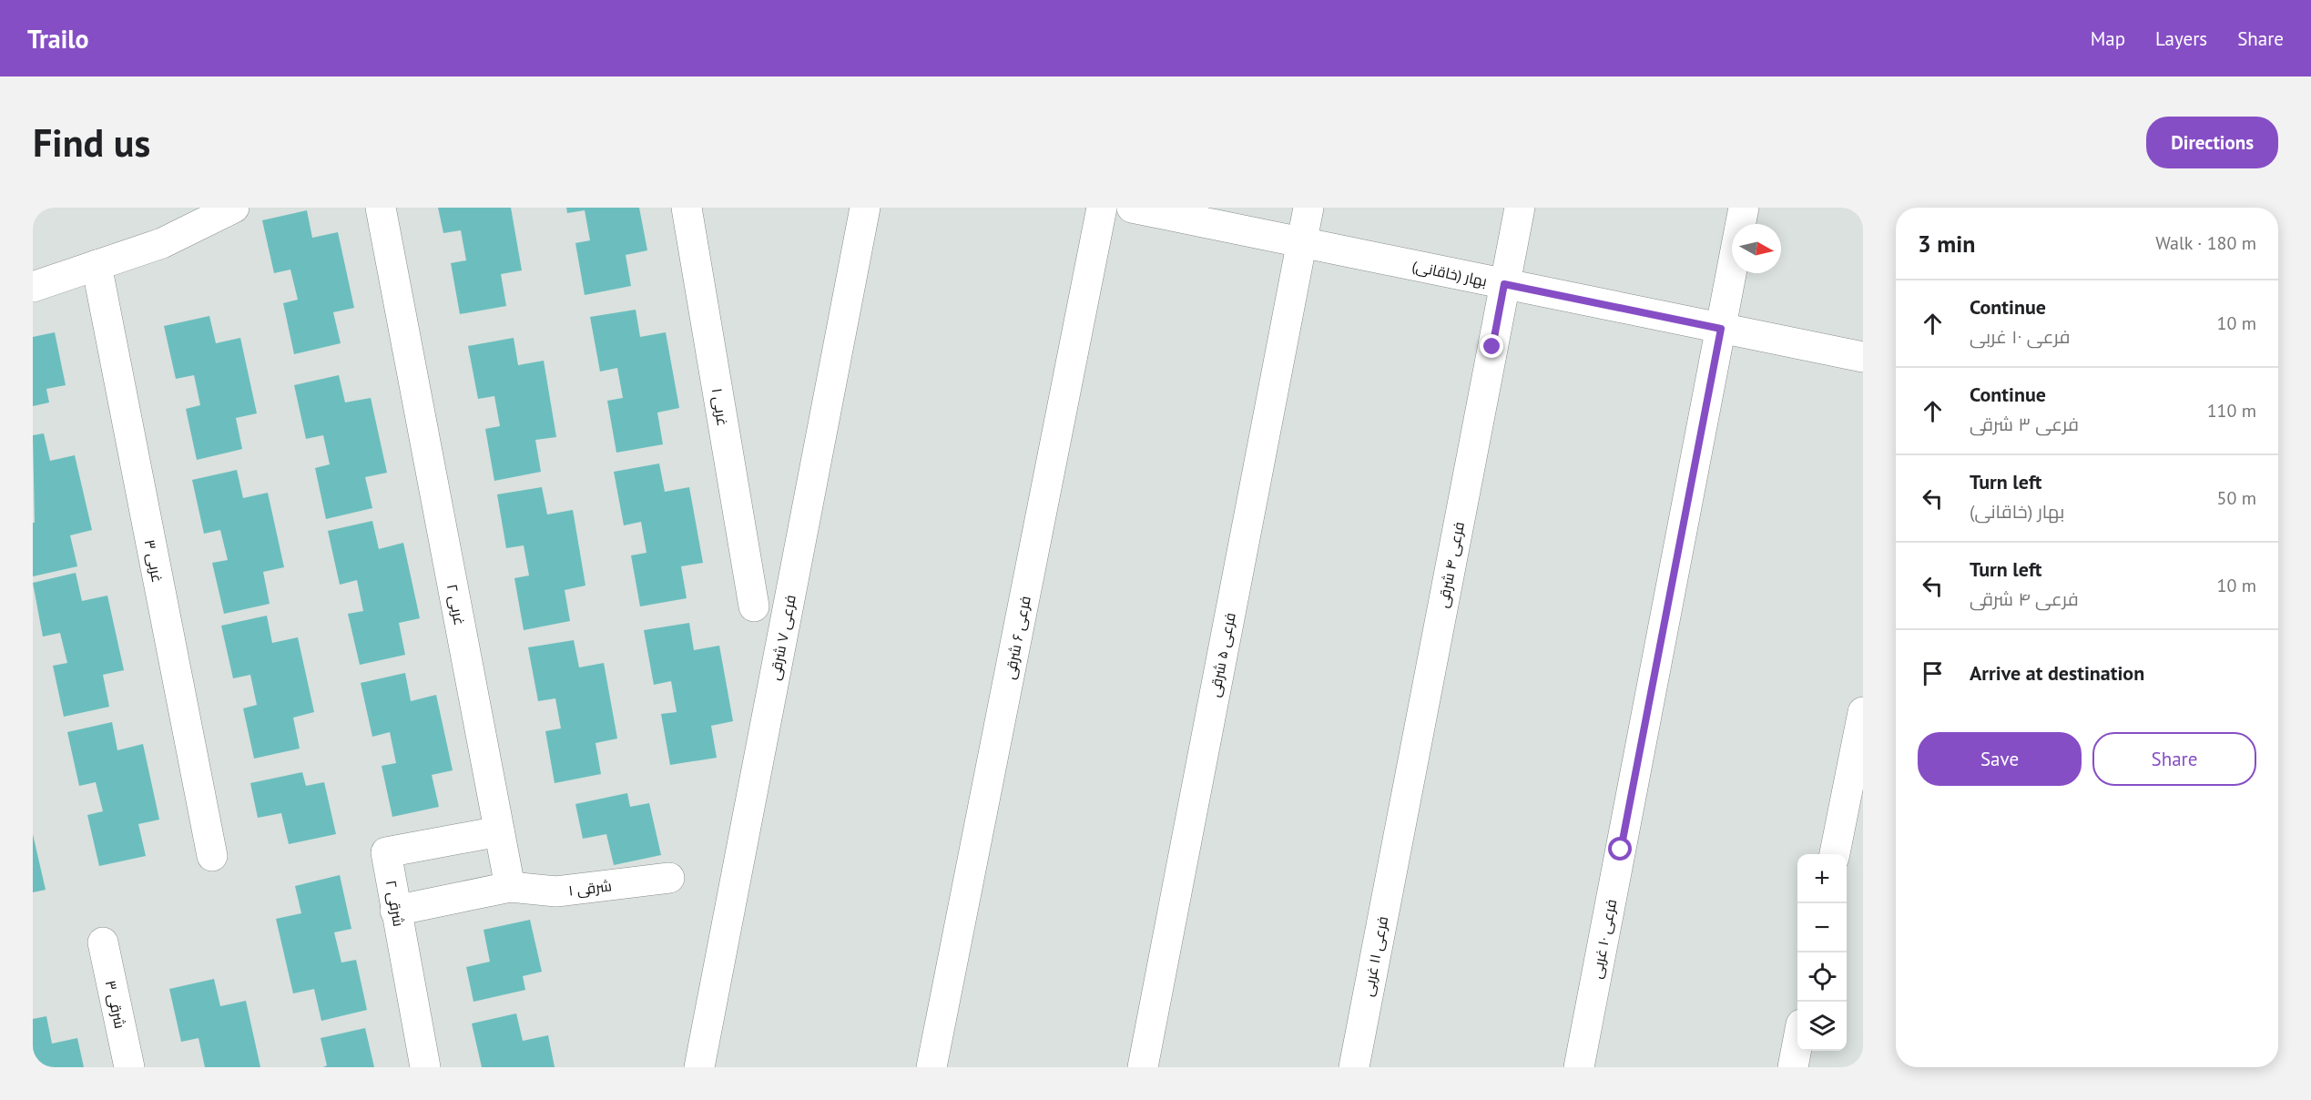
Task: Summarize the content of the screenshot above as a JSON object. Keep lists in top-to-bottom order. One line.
{"streets":{"street":["بهار (خاقانی)","۱ غربی","۳ غربی","فرعی ۴ شرقی","۲ غربی","فرعی ۷ شرقی","فرعی ۶ شرقی","فرعی ۵ شرقی","۱ شرقی","۲ شرقی","فرعی ۱۰ غربی","فرعی ۱۱ غربی","۳ شرقی"]},"crossings":[["بهار (خاقانی)","فرعی ۴ شرقی"],["بهار (خاقانی)","فرعی ۵ شرقی"],["بهار (خاقانی)","فرعی ۱۰ غربی"],["فرعی ۴ شرقی","فرعی ۱۱ غربی"],["۲ غربی","۱ شرقی"],["۲ غربی","۲ شرقی"]],"north":"right","page":{"header":"Trailo","nav":["Map","Layers","Share"],"buttons":["Directions",["Save","Share"]],"title":"Find us","heading":["3 min","Walk · 180 m"],"list":[["Continue","فرعی ۱۰ غربی","10 m"],["Continue","فرعی ۳ شرقی","110 m"],["Turn left","بهار (خاقانی)","50 m"],["Turn left","فرعی ۴ شرقی","10 m"],"Arrive at destination"],"map_buttons":["+","−"]}}
